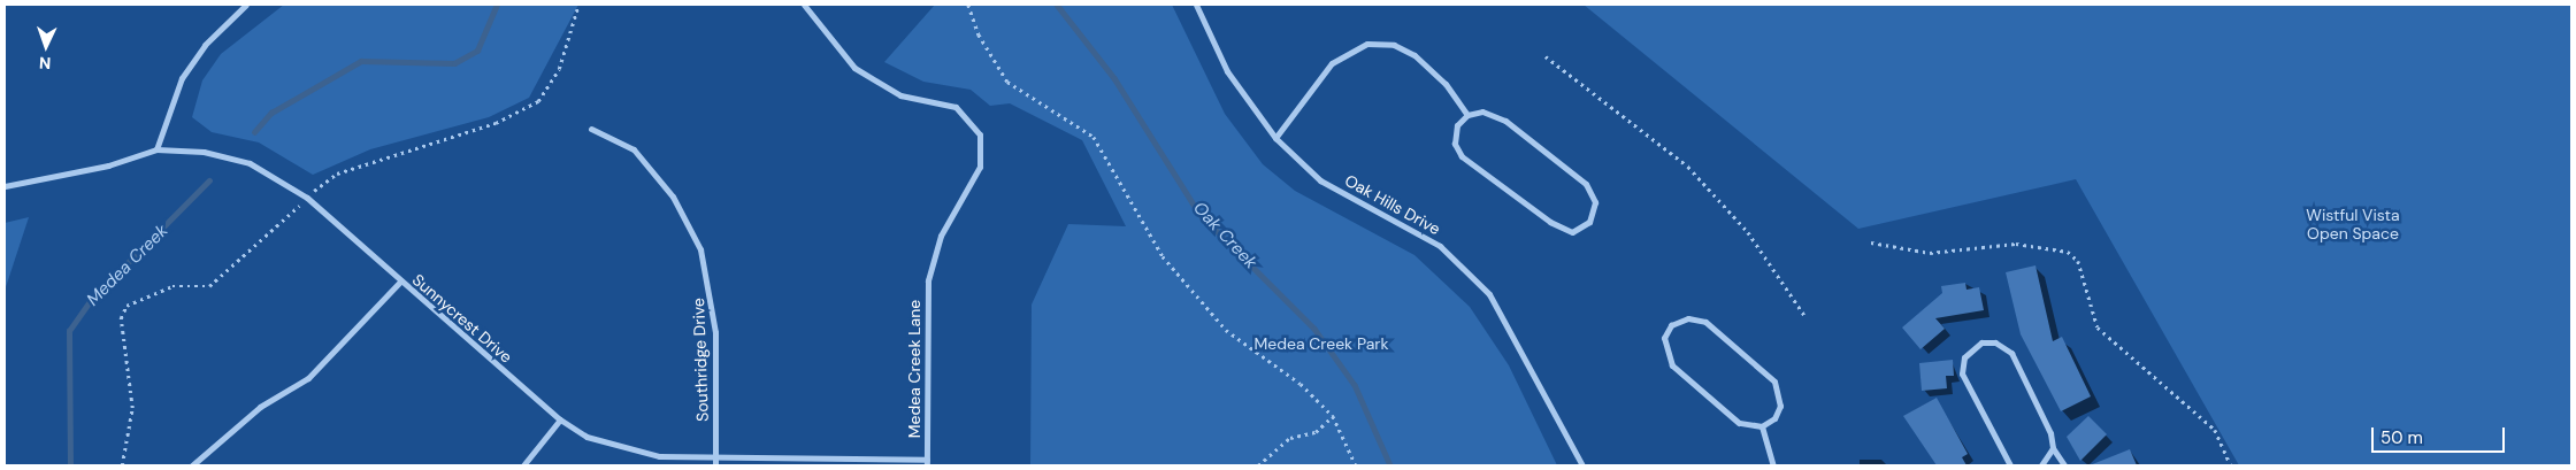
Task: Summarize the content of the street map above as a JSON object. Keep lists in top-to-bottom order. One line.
{"streets":{"street":["Oak Hills Drive","Sunnycrest Drive","Southridge Drive","Medea Creek Lane"]},"crossings":[["Sunnycrest Drive","Southridge Drive"],["Sunnycrest Drive","Medea Creek Lane"]],"water":["Oak Creek","Medea Creek"],"parks":["Wistful Vista Open Space","Medea Creek Park"],"scale_bar":"50 m","north":"bottom"}
